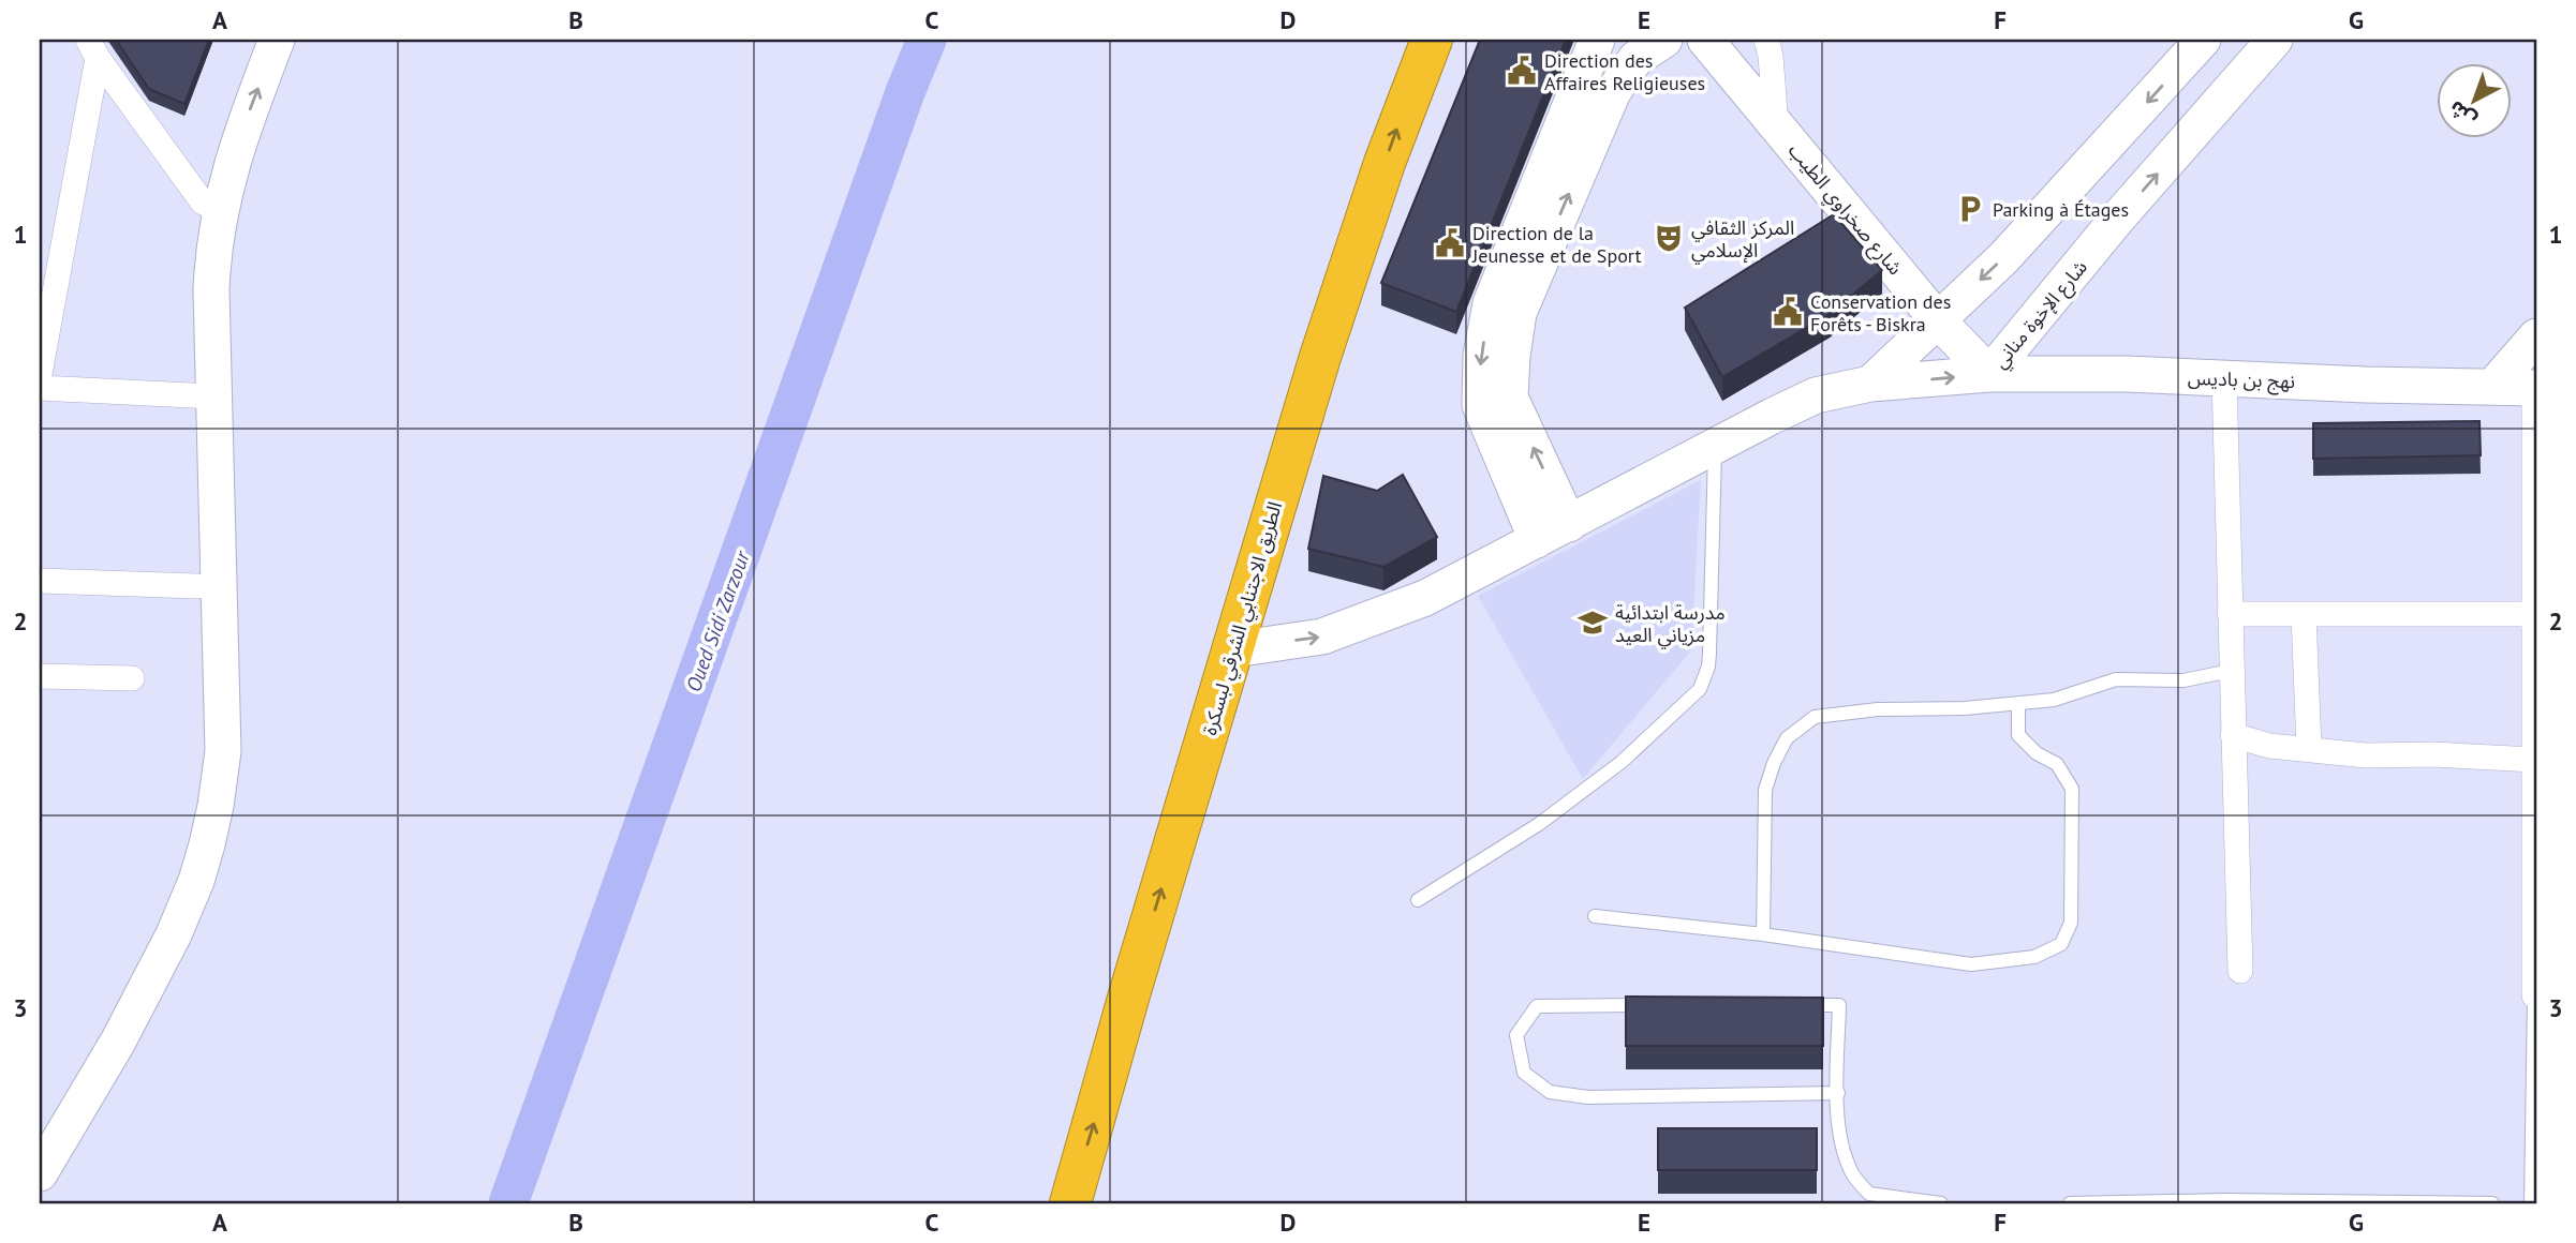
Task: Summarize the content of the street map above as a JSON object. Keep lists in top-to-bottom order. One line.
{"streets":{"highway":["الطريق الاجتنابي الشرقي لبسكرة"],"main road":["شارع صخراوي الطيب","شارع الإخوة مناني","نهج بن باديس"]},"crossings":[["شارع صخراوي الطيب","شارع الإخوة مناني"],["شارع صخراوي الطيب","نهج بن باديس"],["شارع الإخوة مناني","نهج بن باديس"],["شارع الإخوة مناني","الطريق الاجتنابي الشرقي لبسكرة"]],"water":["Oued Sidi Zarzour"],"places":{"public building":["Direction des Affaires Religieuses","Direction de la Jeunesse et de Sport","Conservation des Forêts - Biskra"],"parking":["Parking à Étages"],"theatre":["المركز الثقافي الإسلامي"],"school or university":["مدرسة ابتدائية مزياني العيد"]},"north":"bottom left","grid":{"columns":["A","B","C","D","E","F","G"],"rows":["1","2","3"]}}
